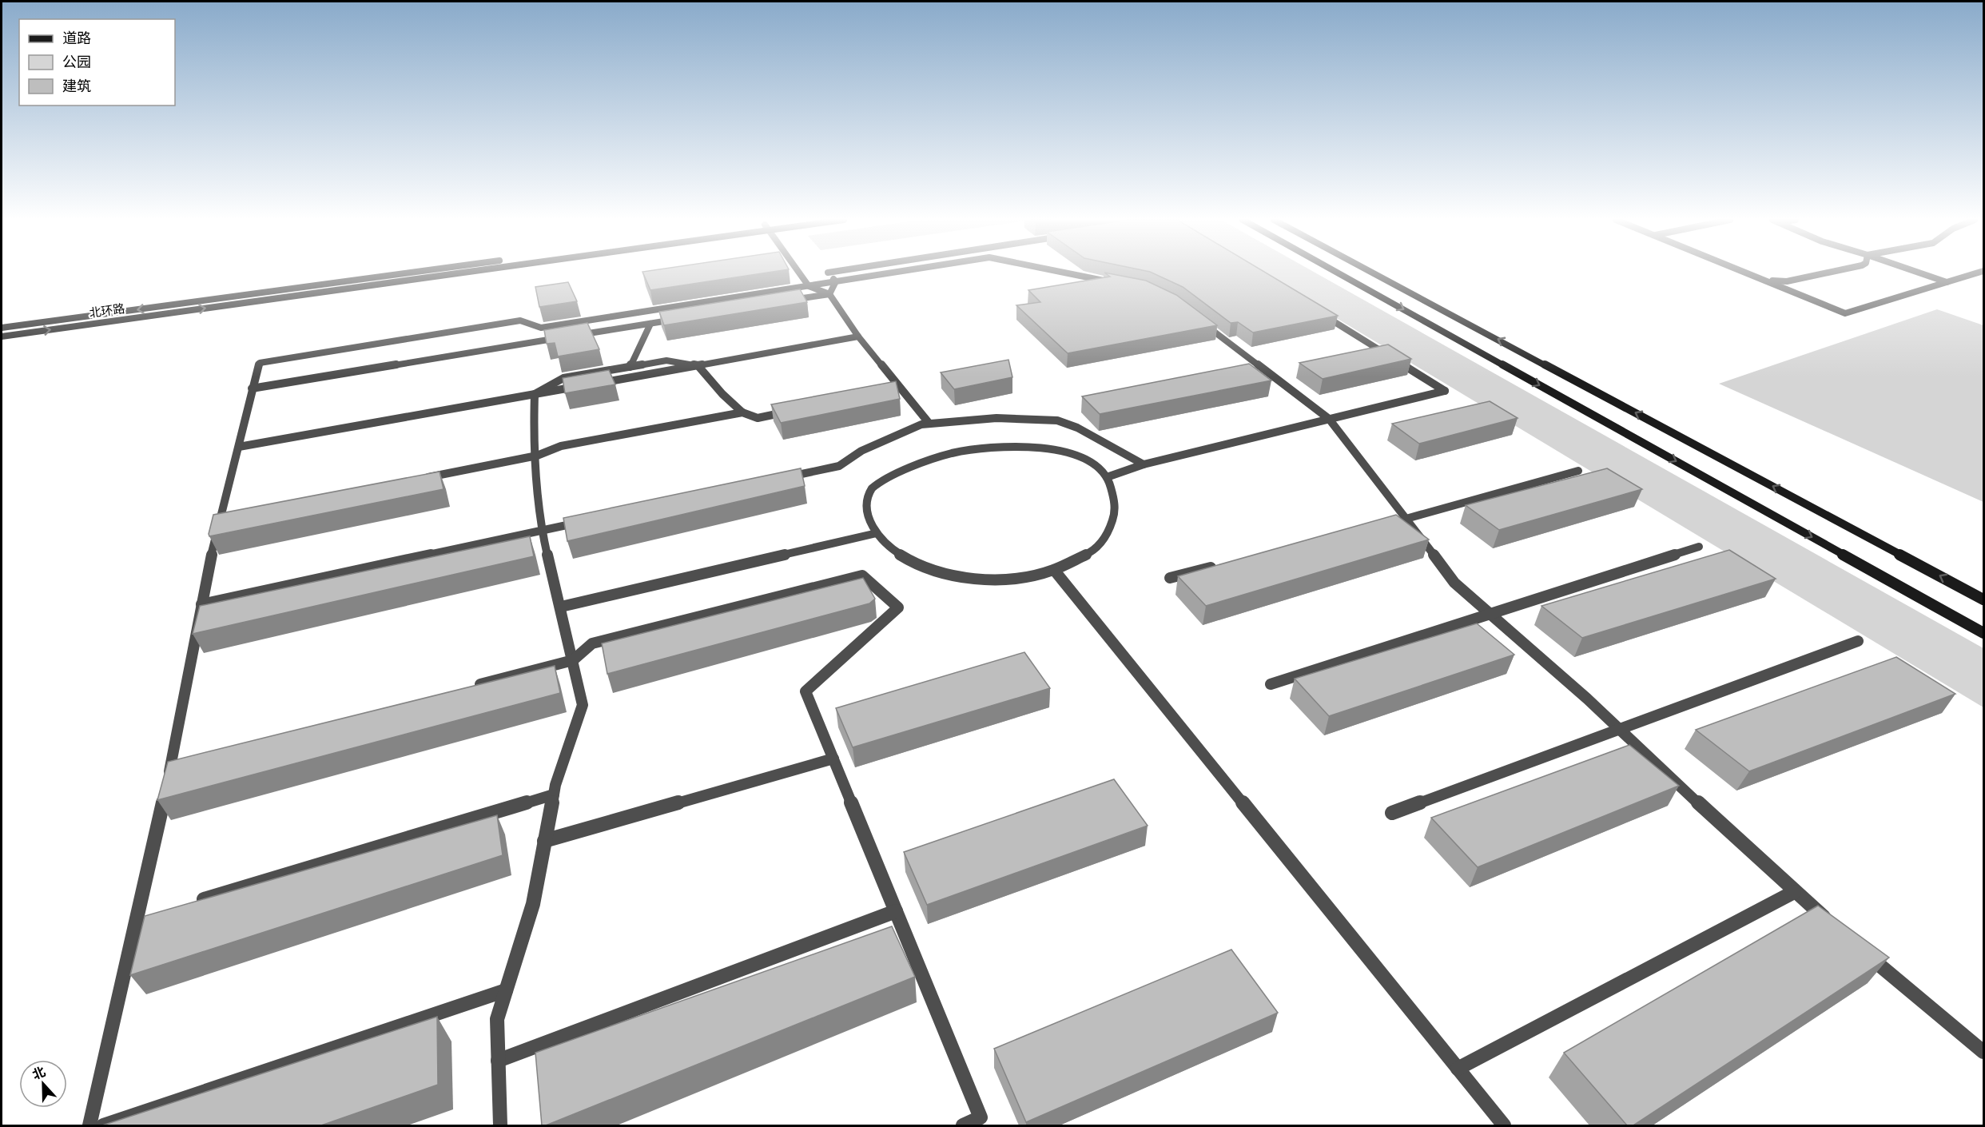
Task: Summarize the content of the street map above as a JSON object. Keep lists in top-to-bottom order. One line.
{"streets":{"main road":["北环路"]},"legend":["道路","公园","建筑"],"north":"top"}
